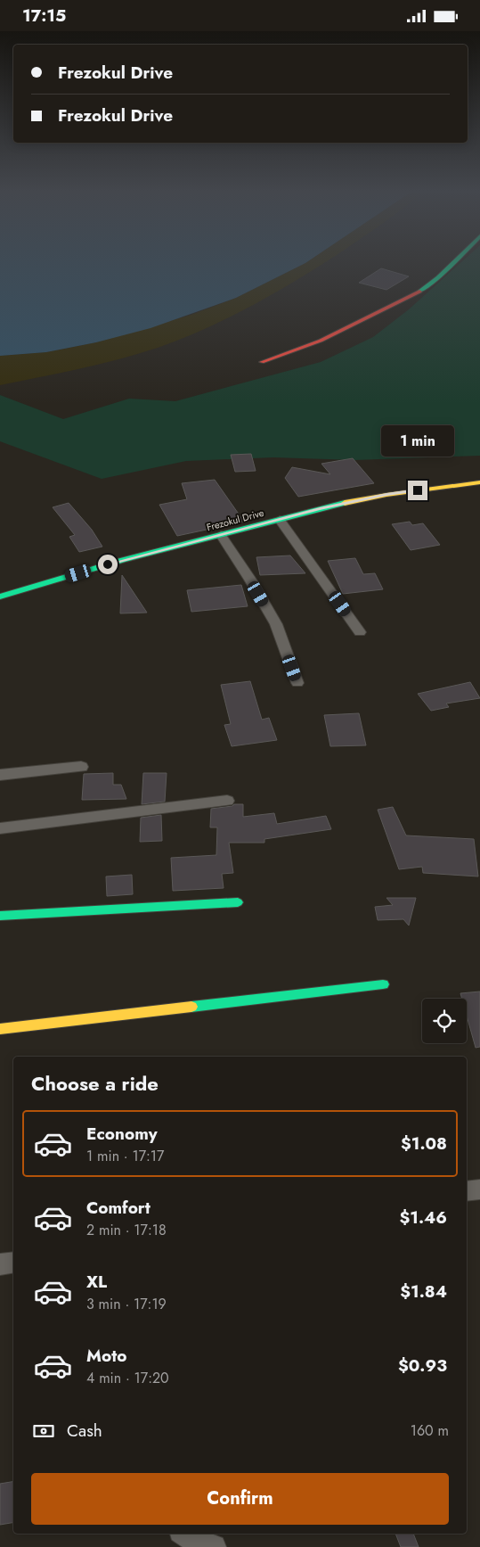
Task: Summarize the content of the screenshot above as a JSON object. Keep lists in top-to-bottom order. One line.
{"streets":{"street":["Frezokul Drive"]},"page":{"status":"17:15","banner":["Frezokul Drive","Frezokul Drive"],"bubble":"1 min","heading":"Choose a ride","list":[{"name":"Economy","note":"1 min · 17:17","value":"$1.08"},{"name":"Comfort","note":"2 min · 17:18","value":"$1.46"},{"name":"XL","note":"3 min · 17:19","value":"$1.84"},{"name":"Moto","note":"4 min · 17:20","value":"$0.93"}],"pay":["Cash","160 m"],"buttons":"Confirm"}}
